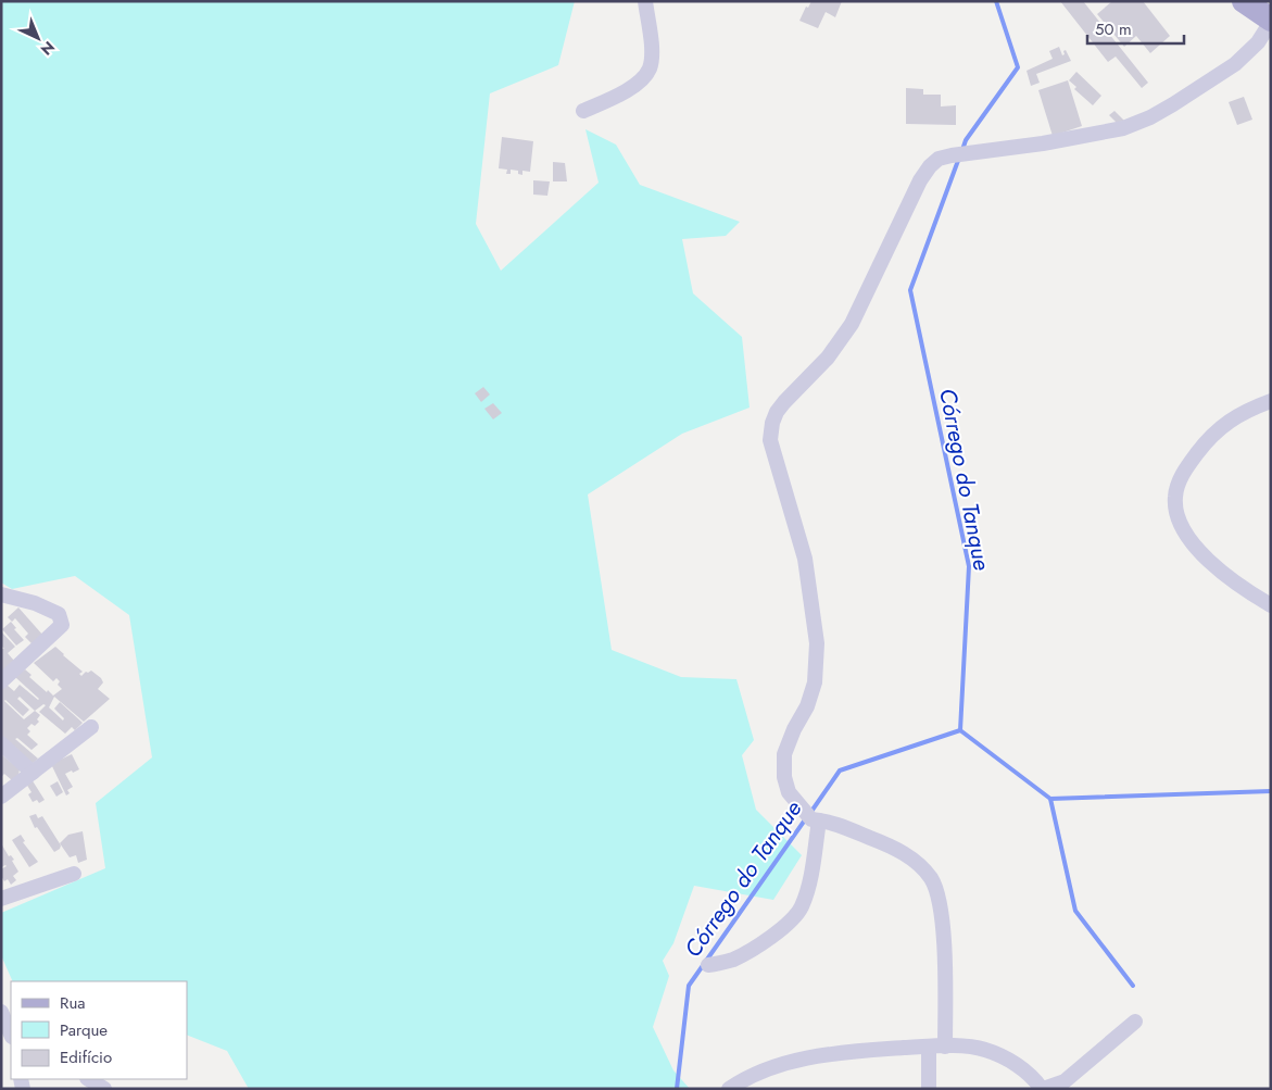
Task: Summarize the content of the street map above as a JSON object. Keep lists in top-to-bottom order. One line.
{"water":["Córrego do Tanque"],"legend":["Rua","Parque","Edifício"],"scale_bar":"50 m","north":"bottom right"}
